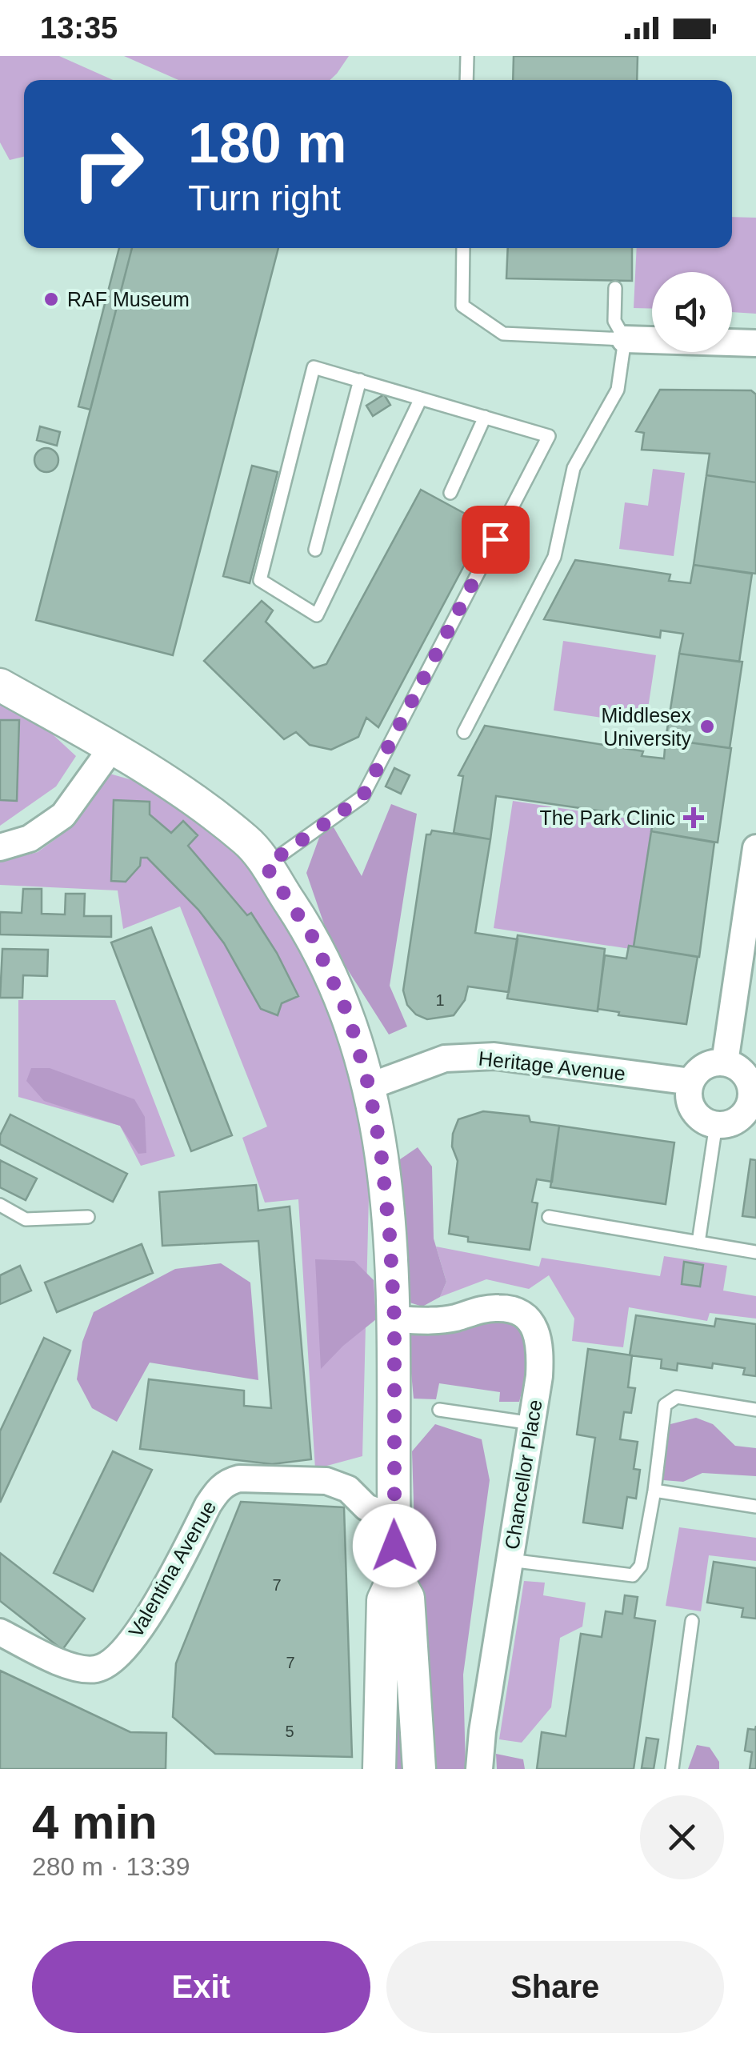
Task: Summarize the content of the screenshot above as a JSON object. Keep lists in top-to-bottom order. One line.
{"streets":{"street":["Heritage Avenue","Chancellor Place","Valentina Avenue"]},"places":{"other":["RAF Museum","Middlesex University"],"health":["The Park Clinic"]},"house_numbers":["1","7","7","5"],"page":{"status":"13:35","turn":["180 m","Turn right"],"heading":["4 min","280 m · 13:39"],"buttons":["Exit","Share"]}}
